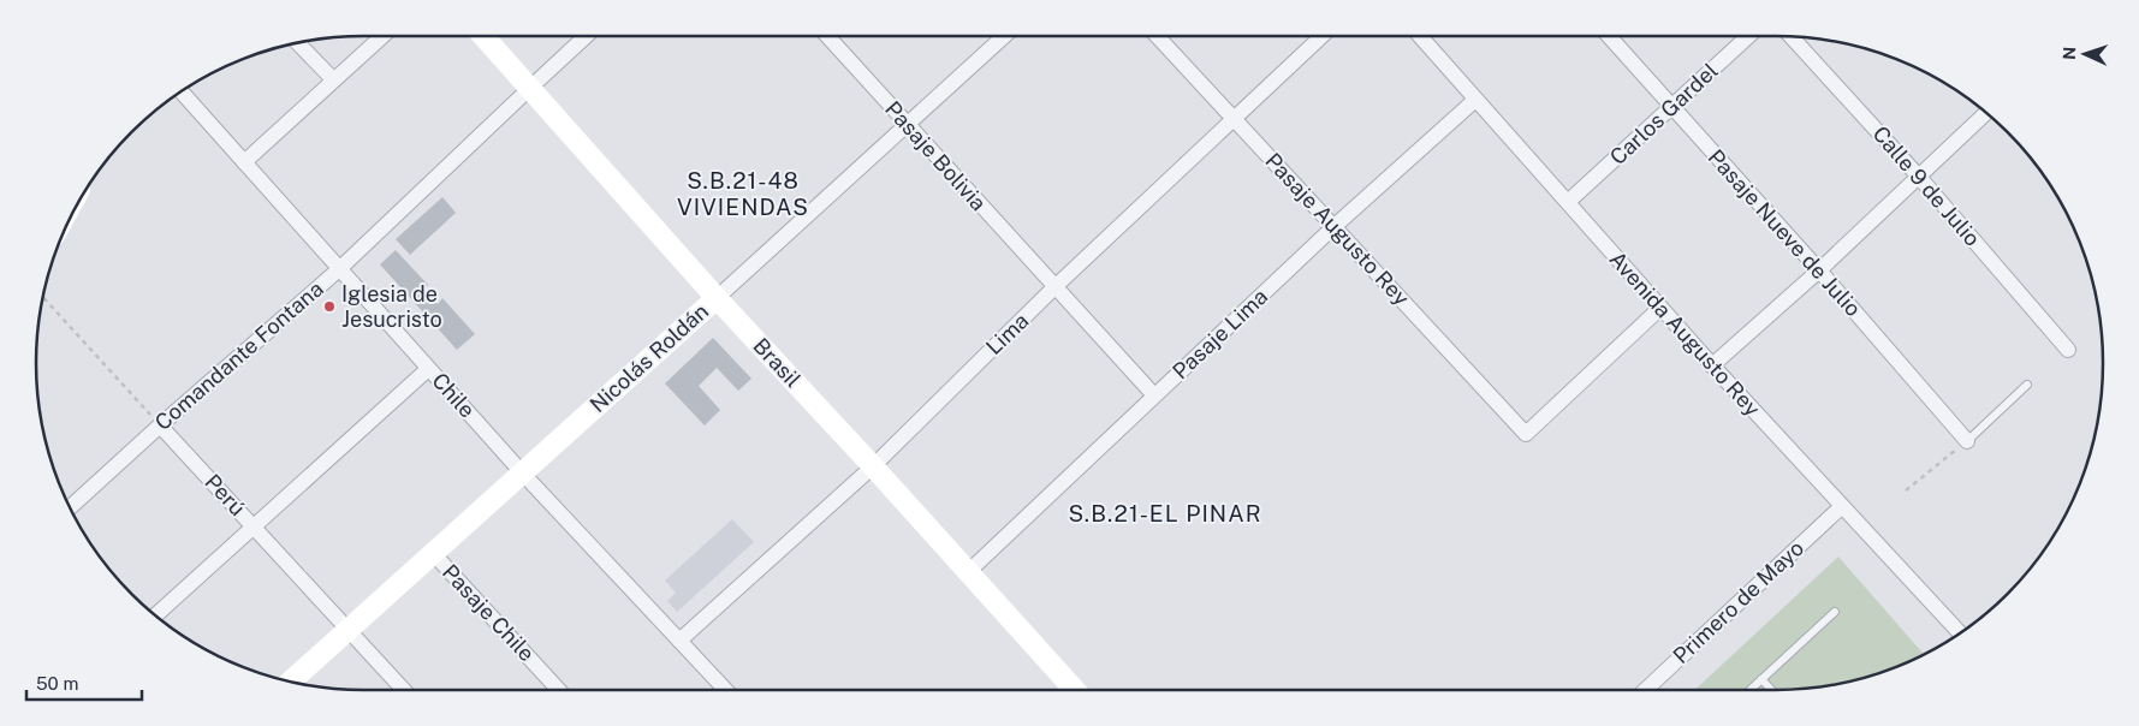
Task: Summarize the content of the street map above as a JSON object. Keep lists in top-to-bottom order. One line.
{"streets":{"street":["Carlos Gardel","Pasaje Bolivia","Calle 9 de Julio","Pasaje Augusto Rey","Pasaje Nueve de Julio","Lima","Pasaje Lima","Avenida Augusto Rey","Comandante Fontana","Nicolás Roldán","Brasil","Chile","Perú","Primero de Mayo","Pasaje Chile"]},"crossings":[["Carlos Gardel","Pasaje Nueve de Julio"],["Carlos Gardel","Avenida Augusto Rey"],["Pasaje Bolivia","Lima"],["Pasaje Bolivia","Pasaje Lima"],["Pasaje Bolivia","Nicolás Roldán"],["Pasaje Augusto Rey","Lima"],["Pasaje Augusto Rey","Pasaje Lima"],["Pasaje Augusto Rey","Avenida Augusto Rey"],["Lima","Brasil"],["Lima","Chile"],["Pasaje Lima","Avenida Augusto Rey"],["Pasaje Lima","Brasil"],["Avenida Augusto Rey","Primero de Mayo"],["Comandante Fontana","Brasil"],["Comandante Fontana","Chile"],["Comandante Fontana","Perú"],["Nicolás Roldán","Brasil"],["Nicolás Roldán","Chile"],["Nicolás Roldán","Perú"],["Nicolás Roldán","Pasaje Chile"]],"districts":["S.B.21-48 VIVIENDAS","S.B.21-EL PINAR"],"places":["Iglesia de Jesucristo"],"scale_bar":"50 m","north":"left"}
